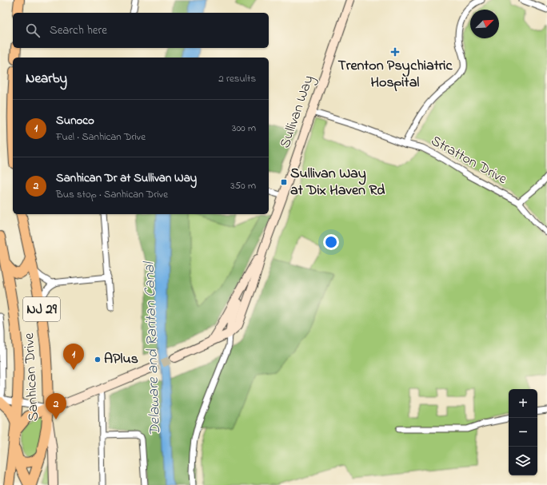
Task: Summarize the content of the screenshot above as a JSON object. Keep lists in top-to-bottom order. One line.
{"streets":{"highway":["NJ 29","Sanhican Drive"],"main road":["Sullivan Way"],"street":["Stratton Drive"]},"crossings":[["Sullivan Way","Stratton Drive"],["NJ 29","Sanhican Drive"]],"water":["Delaware and Raritan Canal"],"places":{"health":["Trenton Psychiatric Hospital"],"transit":["Sullivan Way at Dix Haven Rd"],"other":["APlus"]},"north":"top right","page":{"search":"Search here","heading":["Nearby","2 results"],"list":[{"mark":"1","name":"Sunoco","note":"Fuel · Sanhican Drive","value":"300 m"},{"mark":"2","name":"Sanhican Dr at Sullivan Way","note":"Bus stop · Sanhican Drive","value":"350 m"}],"pins":["1","2"],"map_buttons":["+","−"]}}
